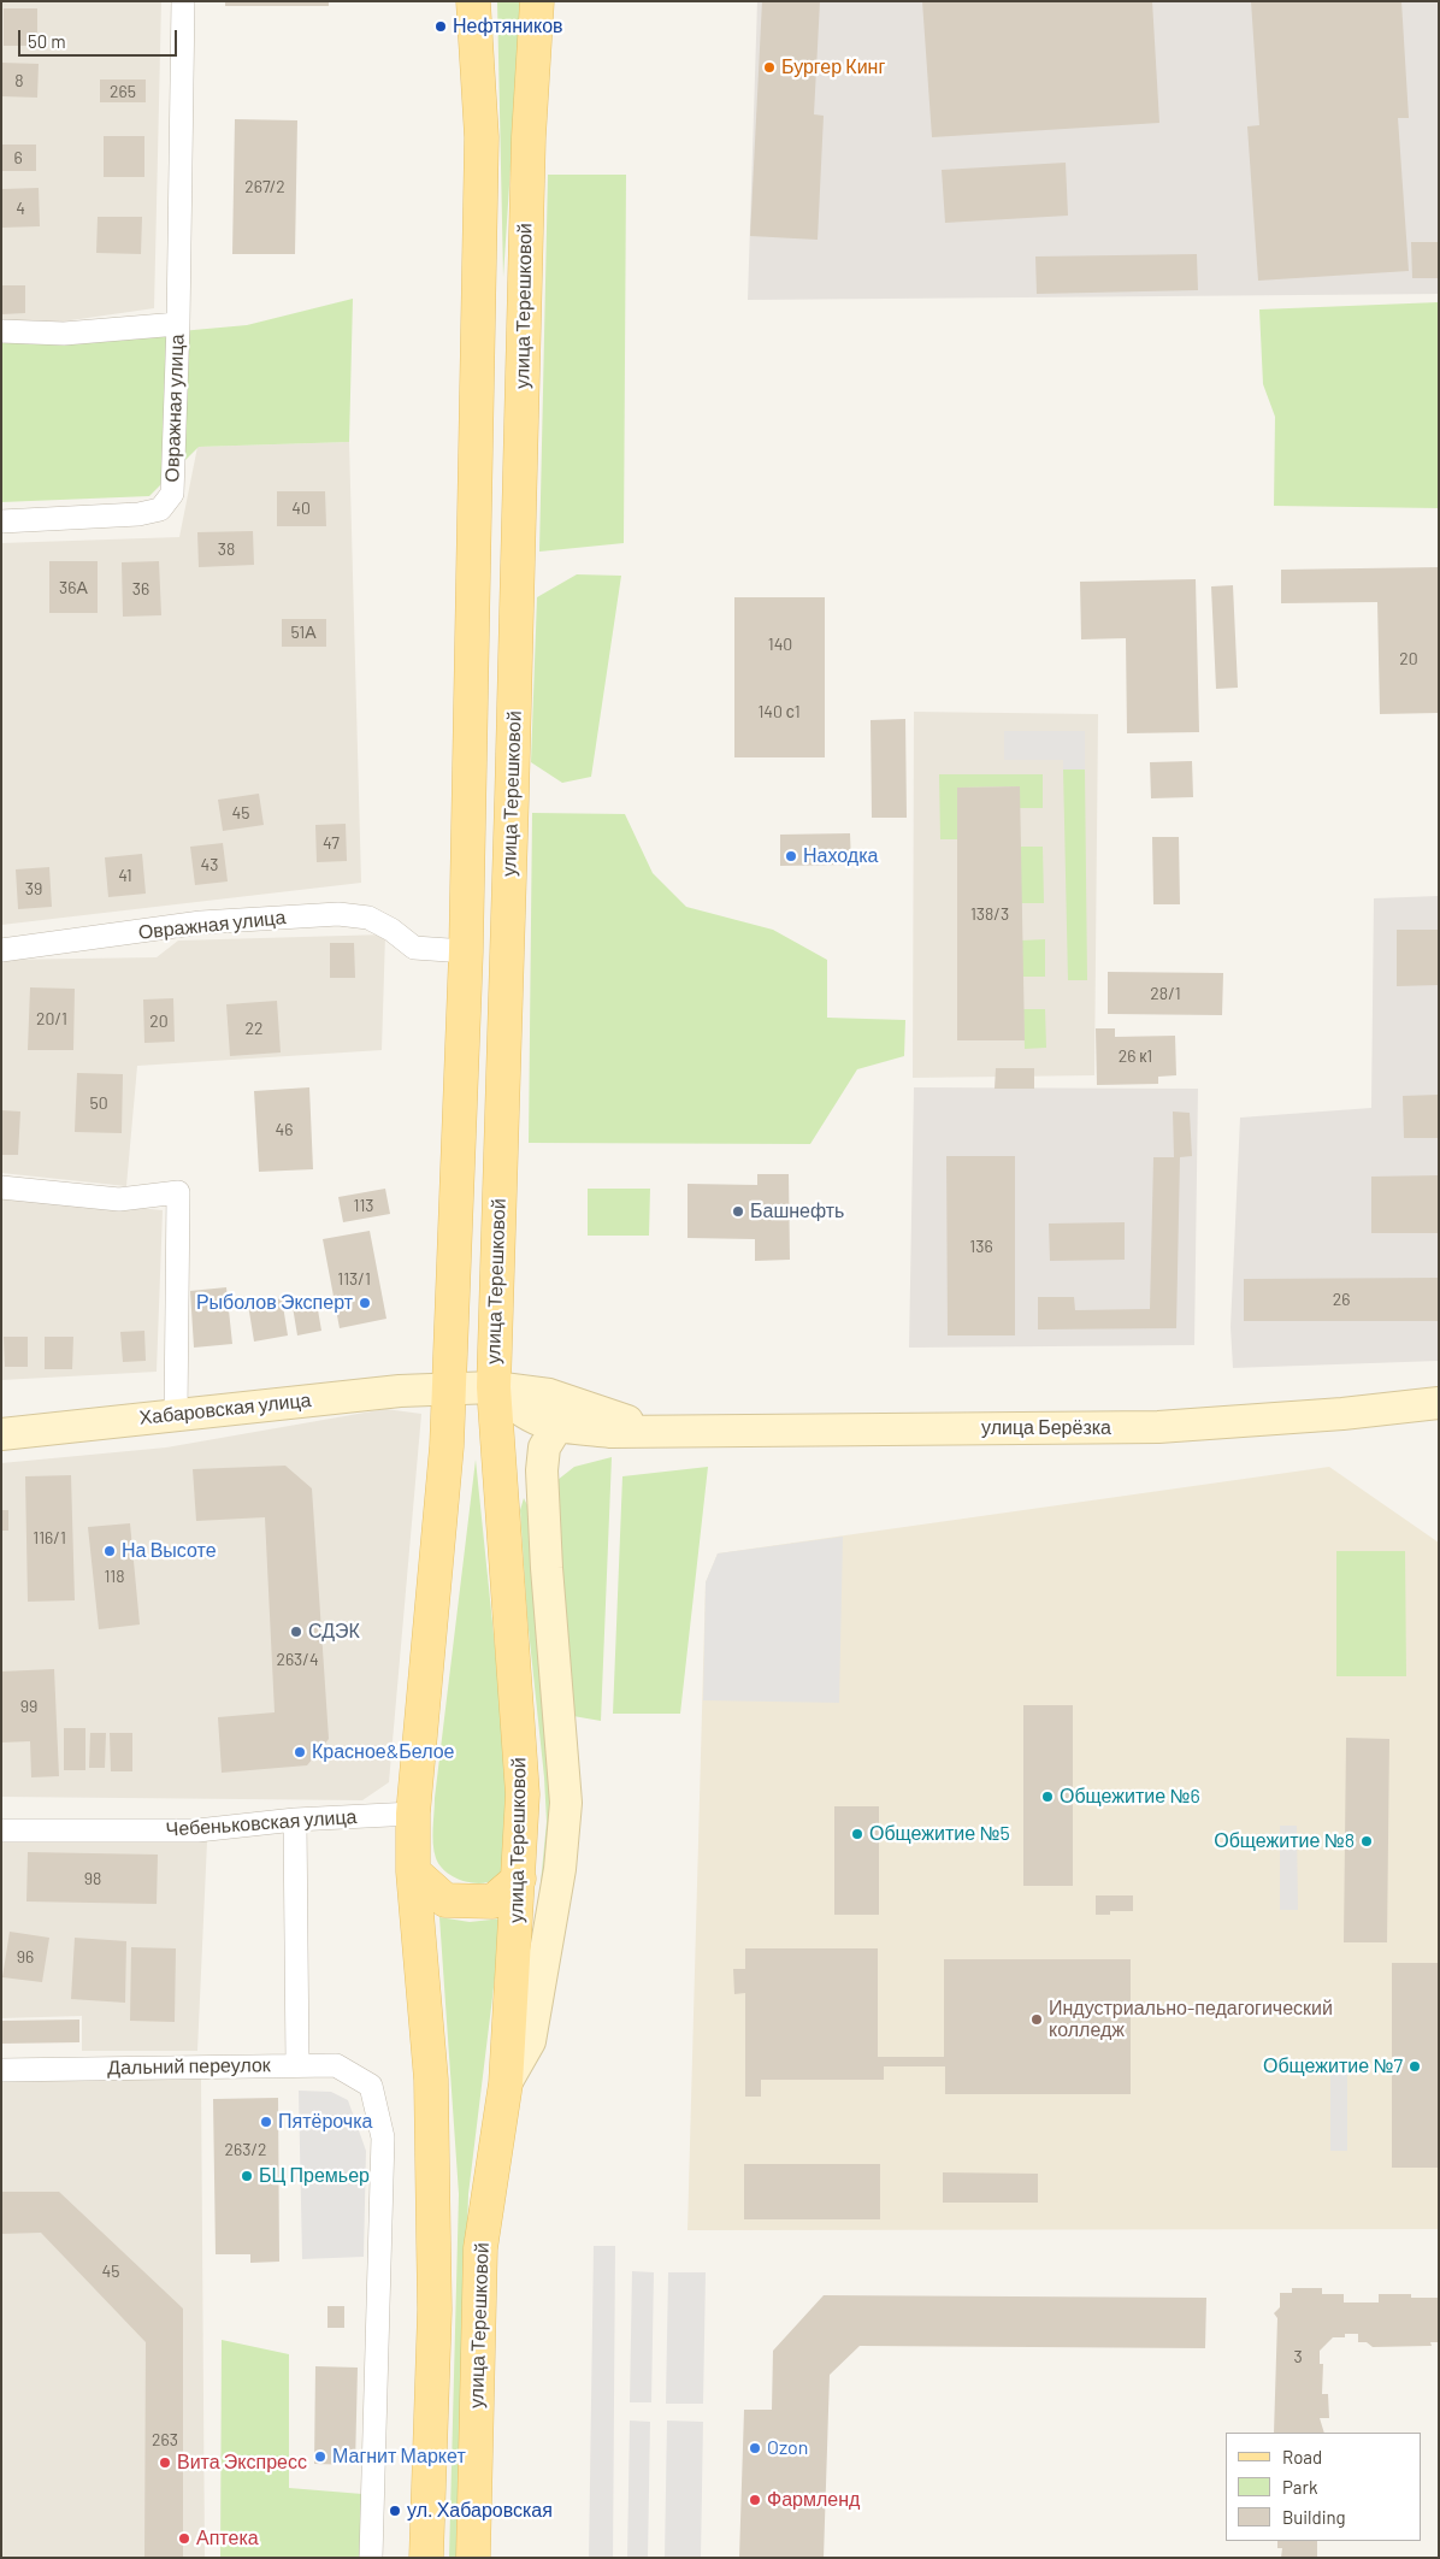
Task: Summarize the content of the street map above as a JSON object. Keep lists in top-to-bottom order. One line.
{"streets":{"main road":["улица Терешковой","Хабаровская улица","улица Берёзка"],"street":["Овражная улица","Чебеньковская улица","Дальний переулок"]},"crossings":[["улица Терешковой","улица Берёзка"],["Хабаровская улица","улица Берёзка"]],"places":["Нефтяников","Бургер Кинг","Находка","Башнефть","Рыболов Эксперт","На Высоте","СДЭК","Красное&Белое","Общежитие №6","Общежитие №5","Общежитие №8","Индустриально-педагогический колледж","Общежитие №7","Пятёрочка","БЦ Премьер","Ozon","Магнит Маркет","Вита Экспресс","Фармленд","ул. Хабаровская","Аптека"],"house_numbers":["8","265","6","267/2","4","40","38","36А","36","51А","140","20","140 с1","45","47","43","41","39","138/3","28/1","20/1","20","22","26 к1","50","46","113","136","113/1","26","116/1","118","263/4","99","98","96","263/2","45","3","263"],"legend":["Road","Park","Building"],"scale_bar":"50 m"}
